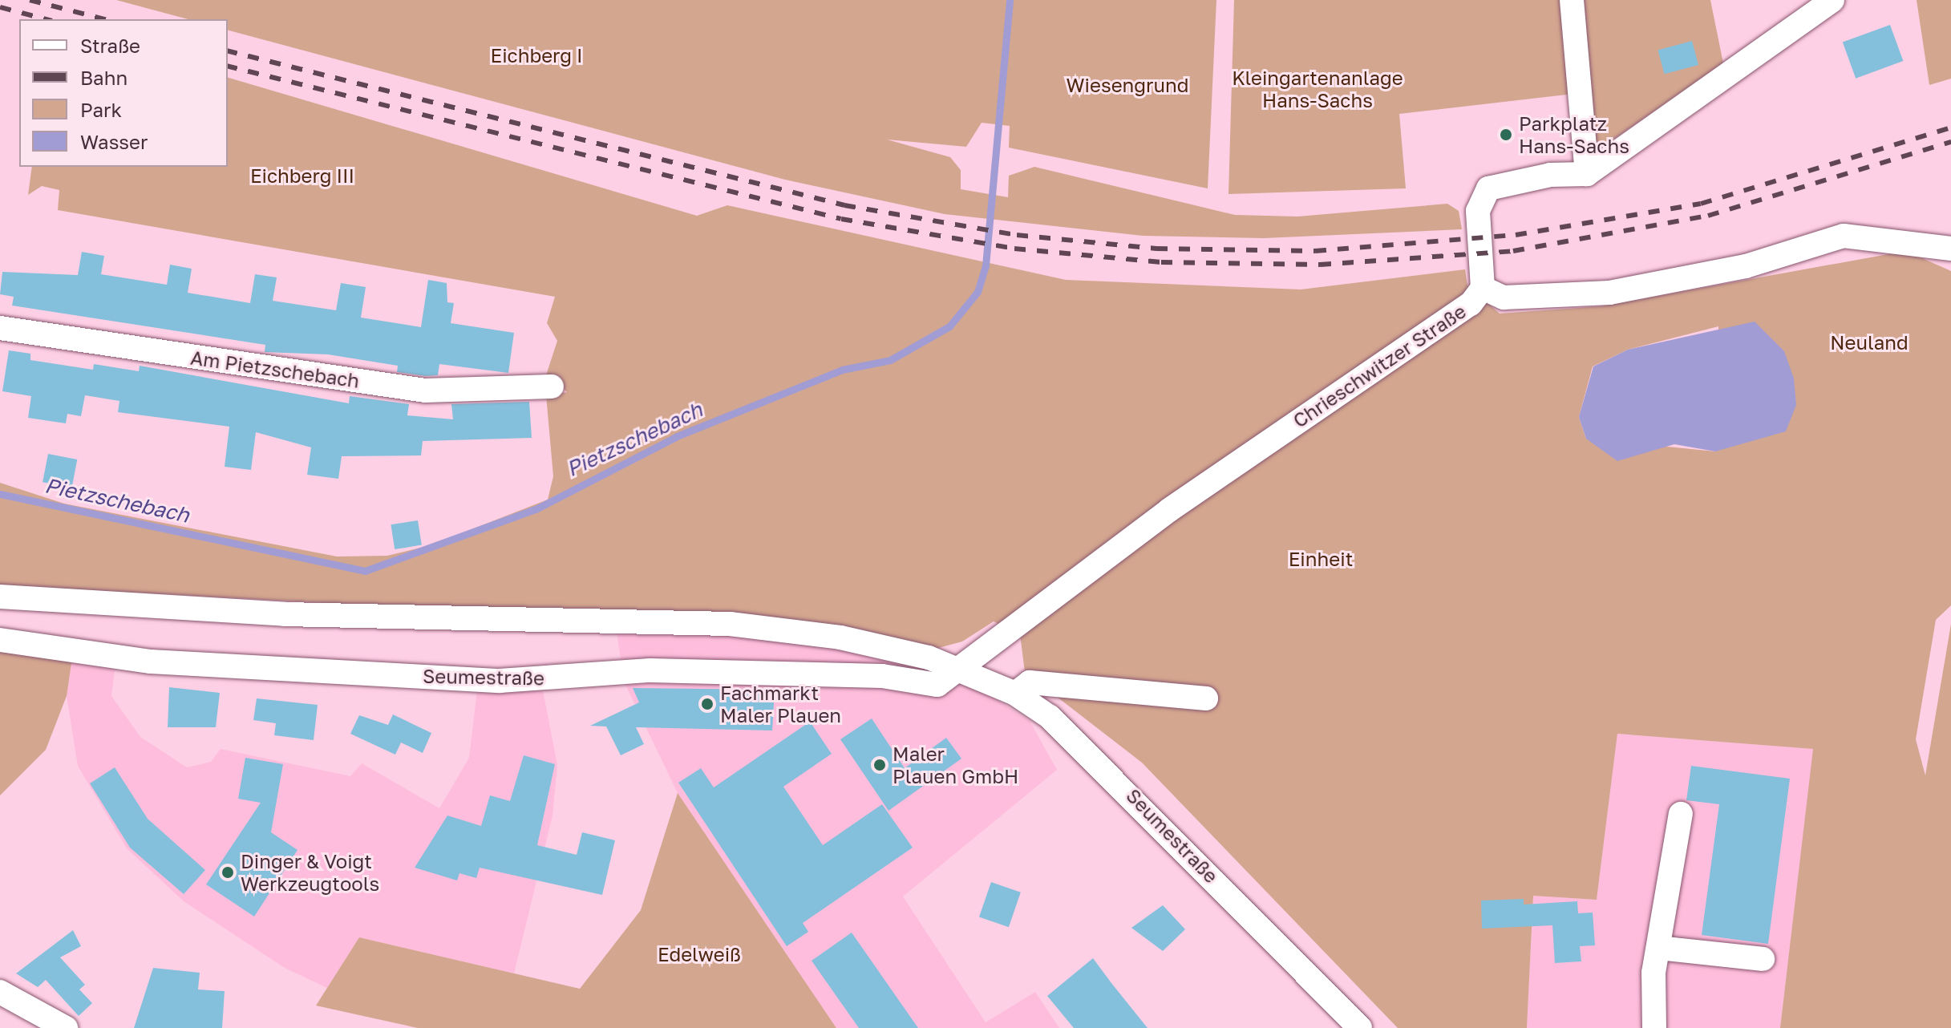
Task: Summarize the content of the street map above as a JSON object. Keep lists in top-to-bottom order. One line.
{"streets":{"street":["Chrieschwitzer Straße","Am Pietzschebach","Seumestraße"]},"crossings":[["Chrieschwitzer Straße","Seumestraße"]],"water":["Pietzschebach"],"parks":["Eichberg I","Kleingartenanlage Hans-Sachs","Wiesengrund","Eichberg III","Neuland","Einheit","Edelweiß"],"places":["Parkplatz Hans-Sachs","Fachmarkt Maler Plauen","Maler Plauen GmbH","Dinger & Voigt Werkzeugtools"],"legend":["Straße","Bahn","Park","Wasser"]}
